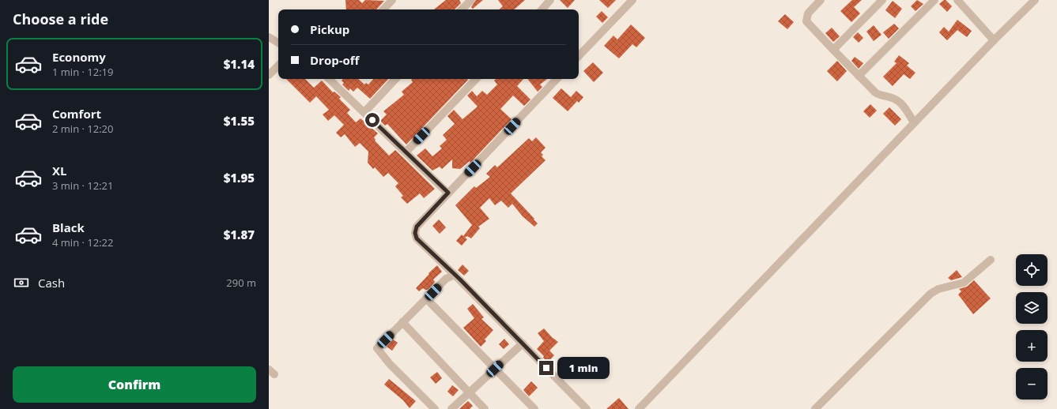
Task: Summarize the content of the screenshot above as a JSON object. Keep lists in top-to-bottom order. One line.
{"page":{"heading":"Choose a ride","banner":["Pickup","Drop-off"],"list":[{"name":"Economy","note":"1 min · 12:19","value":"$1.14"},{"name":"Comfort","note":"2 min · 12:20","value":"$1.55"},{"name":"XL","note":"3 min · 12:21","value":"$1.95"},{"name":"Black","note":"4 min · 12:22","value":"$1.87"}],"map_buttons":["+","−"],"pay":["Cash","290 m"],"bubble":"1 min","buttons":"Confirm"}}
